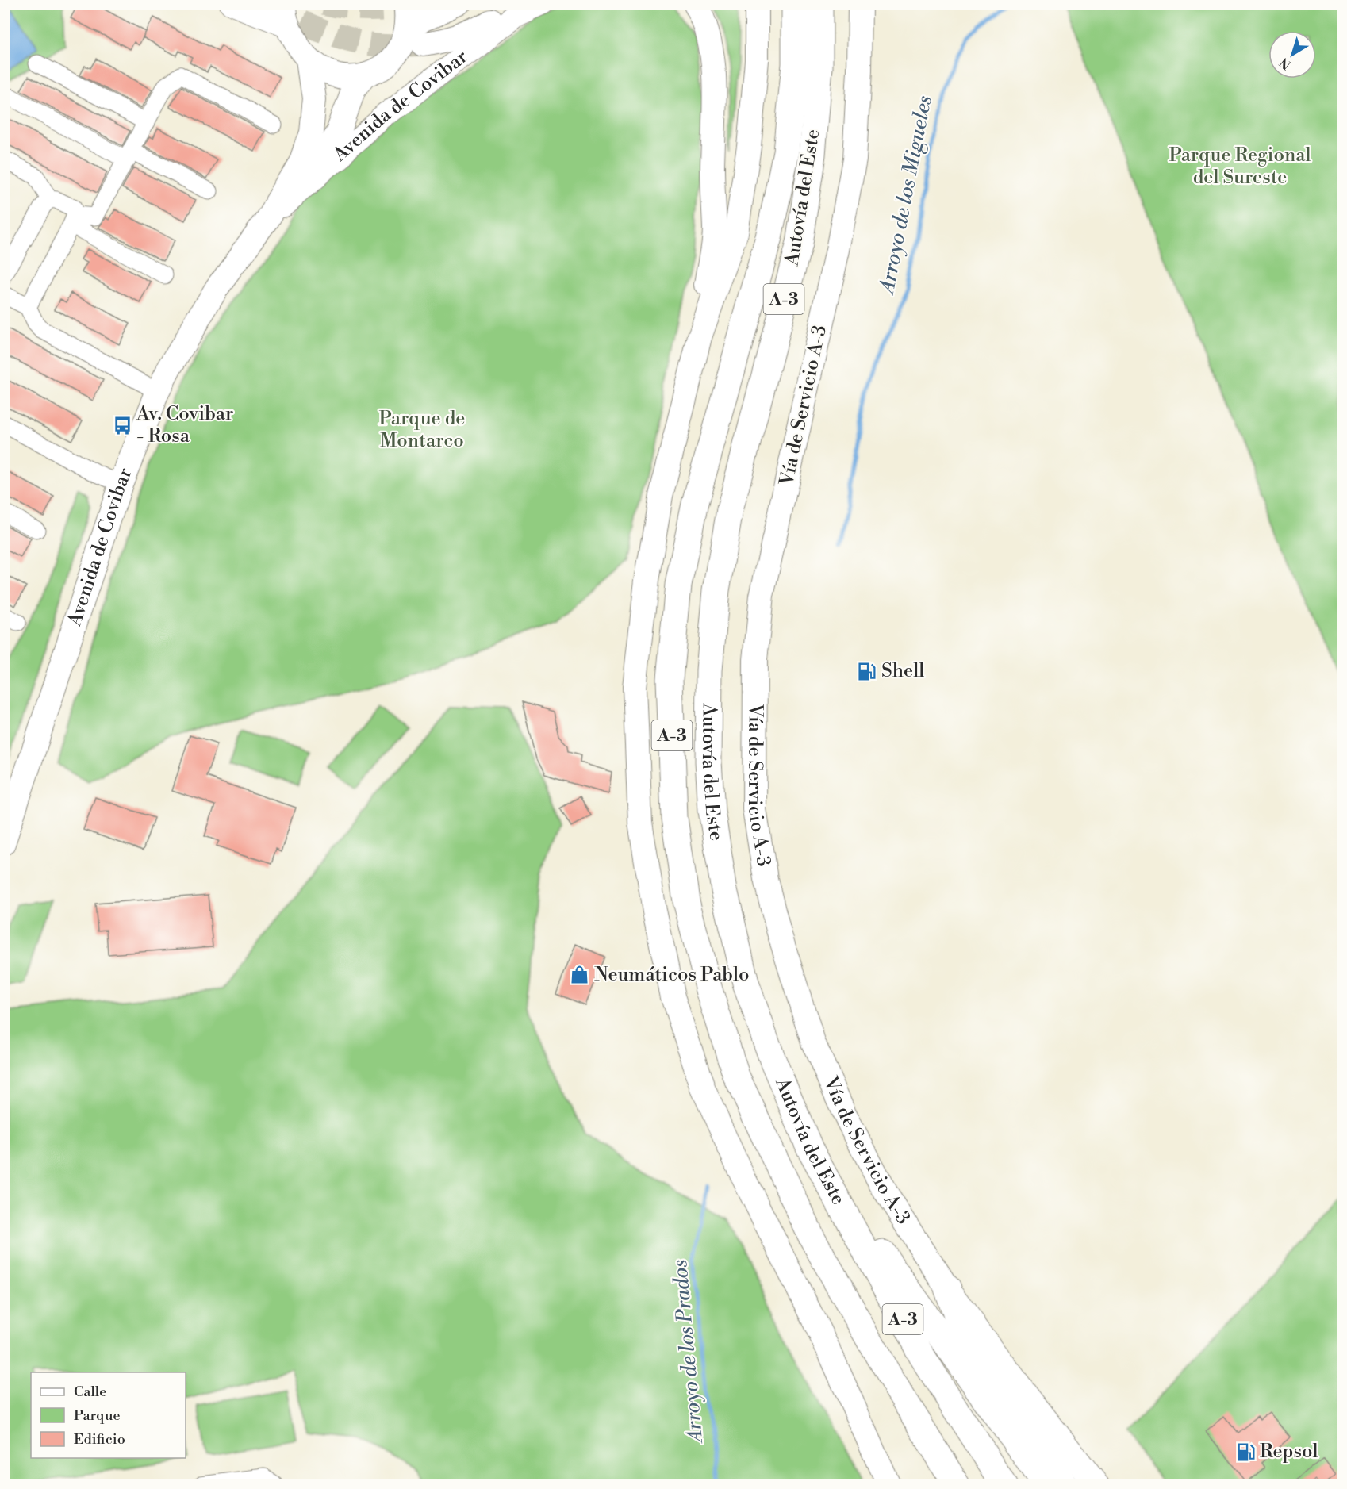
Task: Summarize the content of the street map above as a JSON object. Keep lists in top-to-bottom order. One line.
{"streets":{"highway":["Autovía del Este","A-3"],"main road":["Avenida de Covibar","Vía de Servicio A-3"]},"water":["Arroyo de los Migueles","Arroyo de los Prados"],"parks":["Parque Regional del Sureste","Parque de Montarco"],"places":{"bus stop":["Av. Covibar - Rosa"],"fuel station":["Shell","Repsol"],"shop":["Neumáticos Pablo"]},"legend":["Calle","Parque","Edificio"],"north":"bottom left"}
